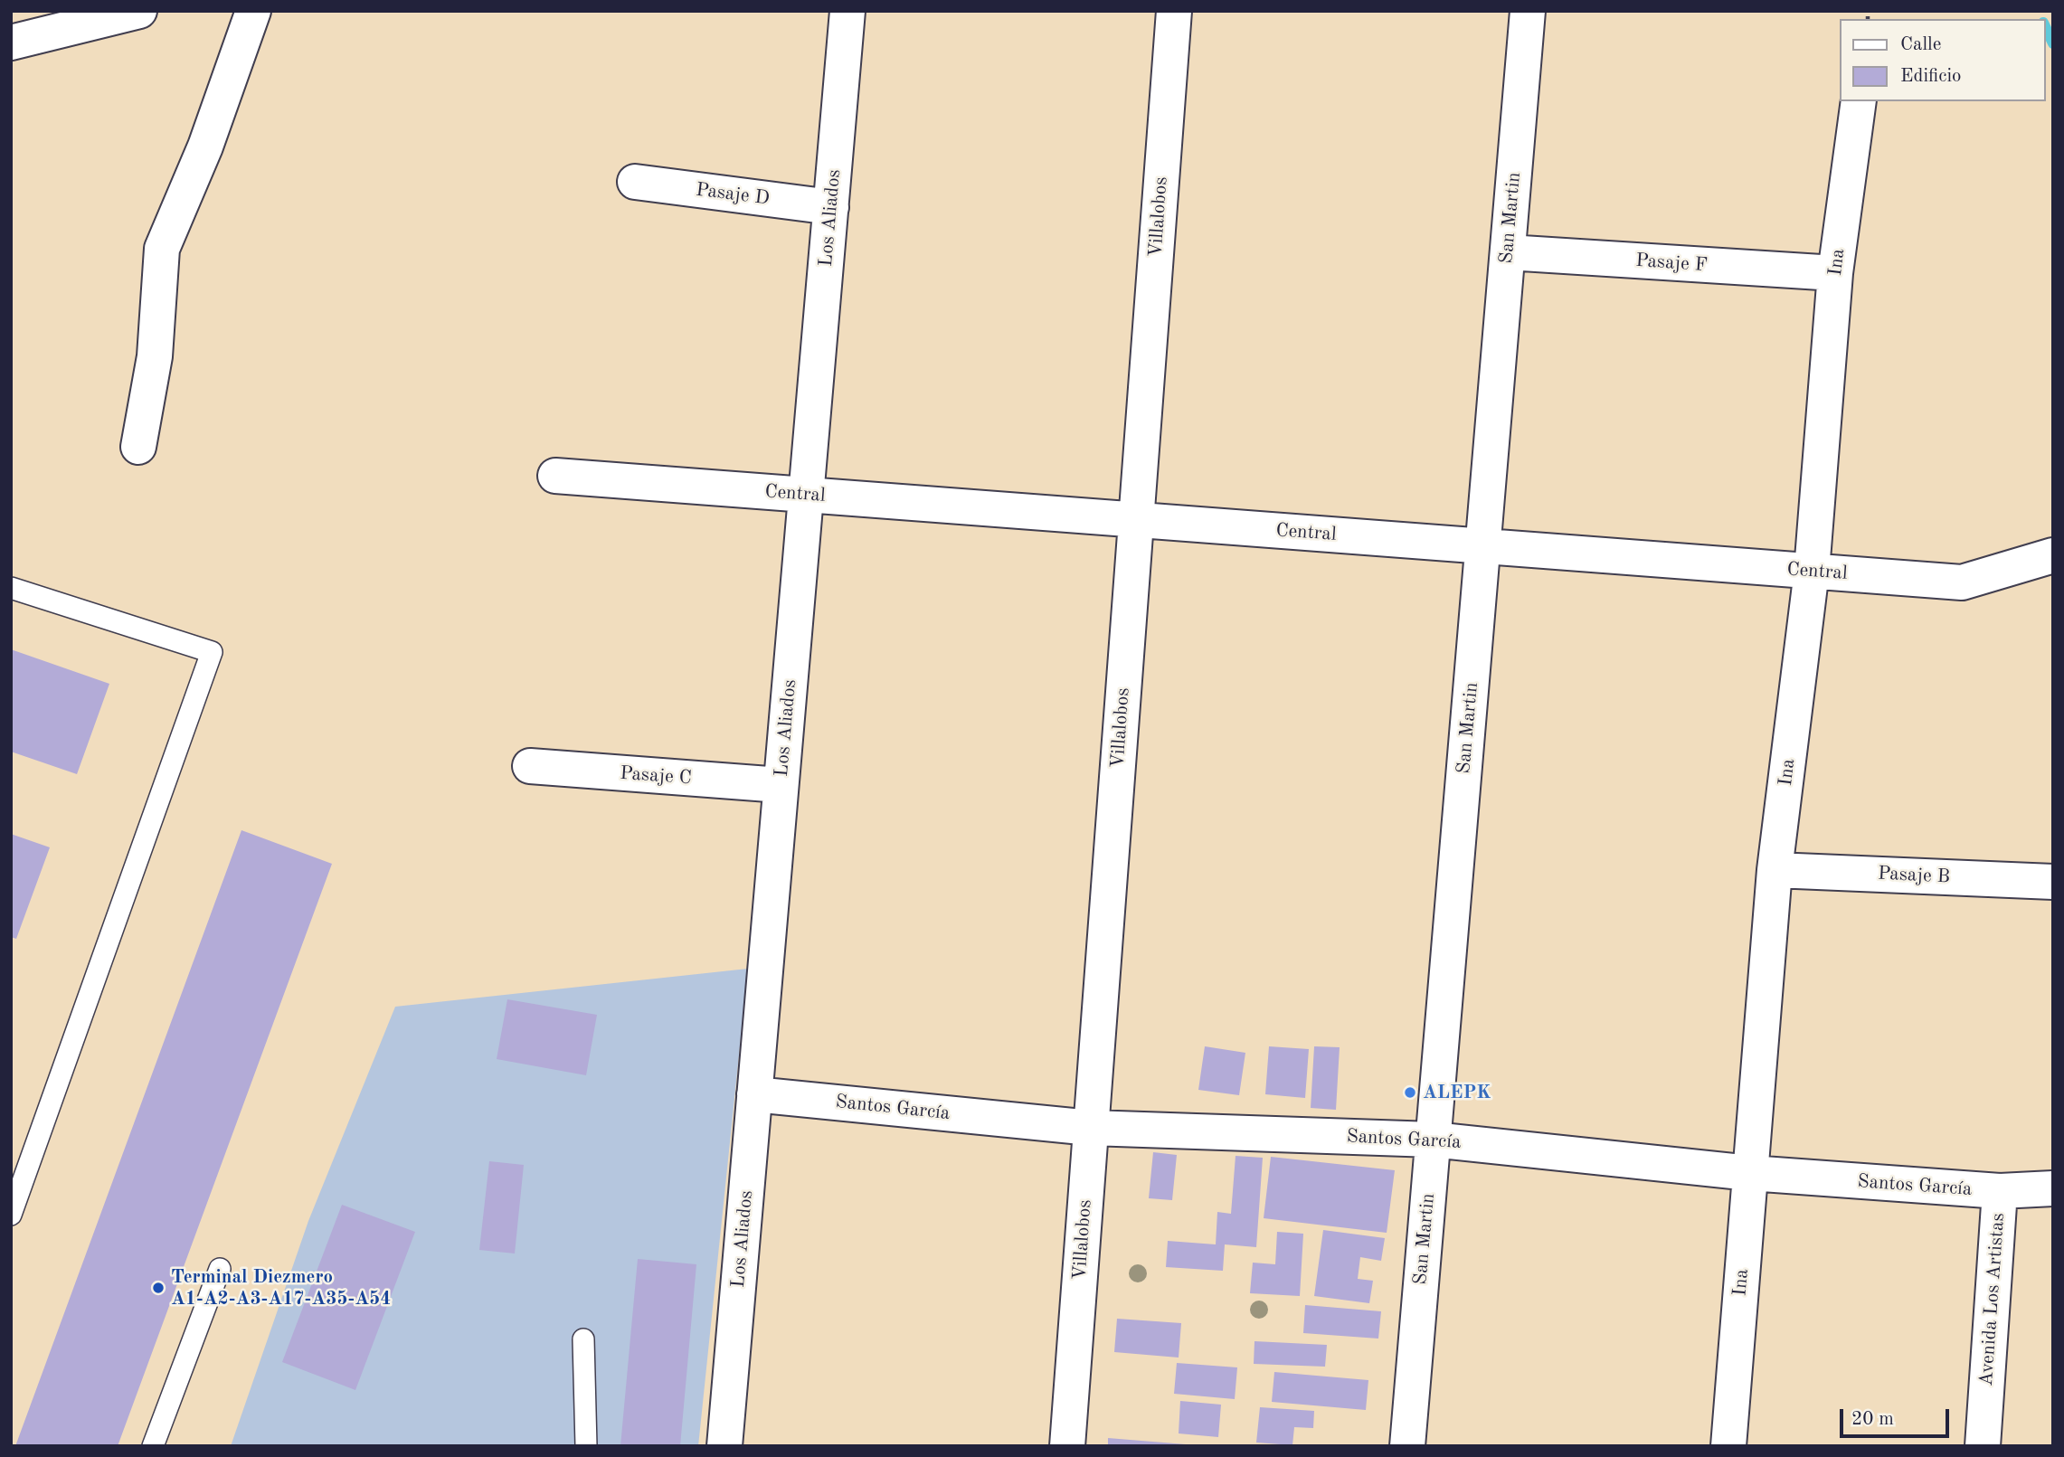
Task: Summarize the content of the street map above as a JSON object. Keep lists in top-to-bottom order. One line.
{"streets":{"street":["Pasaje D","Villalobos","Los Aliados","San Martin","Ina","Pasaje F","Central","Pasaje C","Pasaje B","Santos García","Avenida Los Artistas"]},"crossings":[["Pasaje D","Los Aliados"],["Villalobos","Central"],["Villalobos","Santos García"],["Los Aliados","Central"],["Los Aliados","Pasaje C"],["Los Aliados","Santos García"],["San Martin","Pasaje F"],["San Martin","Central"],["San Martin","Santos García"],["Ina","Pasaje F"],["Ina","Central"],["Ina","Pasaje B"],["Ina","Santos García"],["Santos García","Avenida Los Artistas"]],"places":["ALEPK","Terminal Diezmero A1-A2-A3-A17-A35-A54"],"legend":["Calle","Edificio"],"scale_bar":"20 m"}
